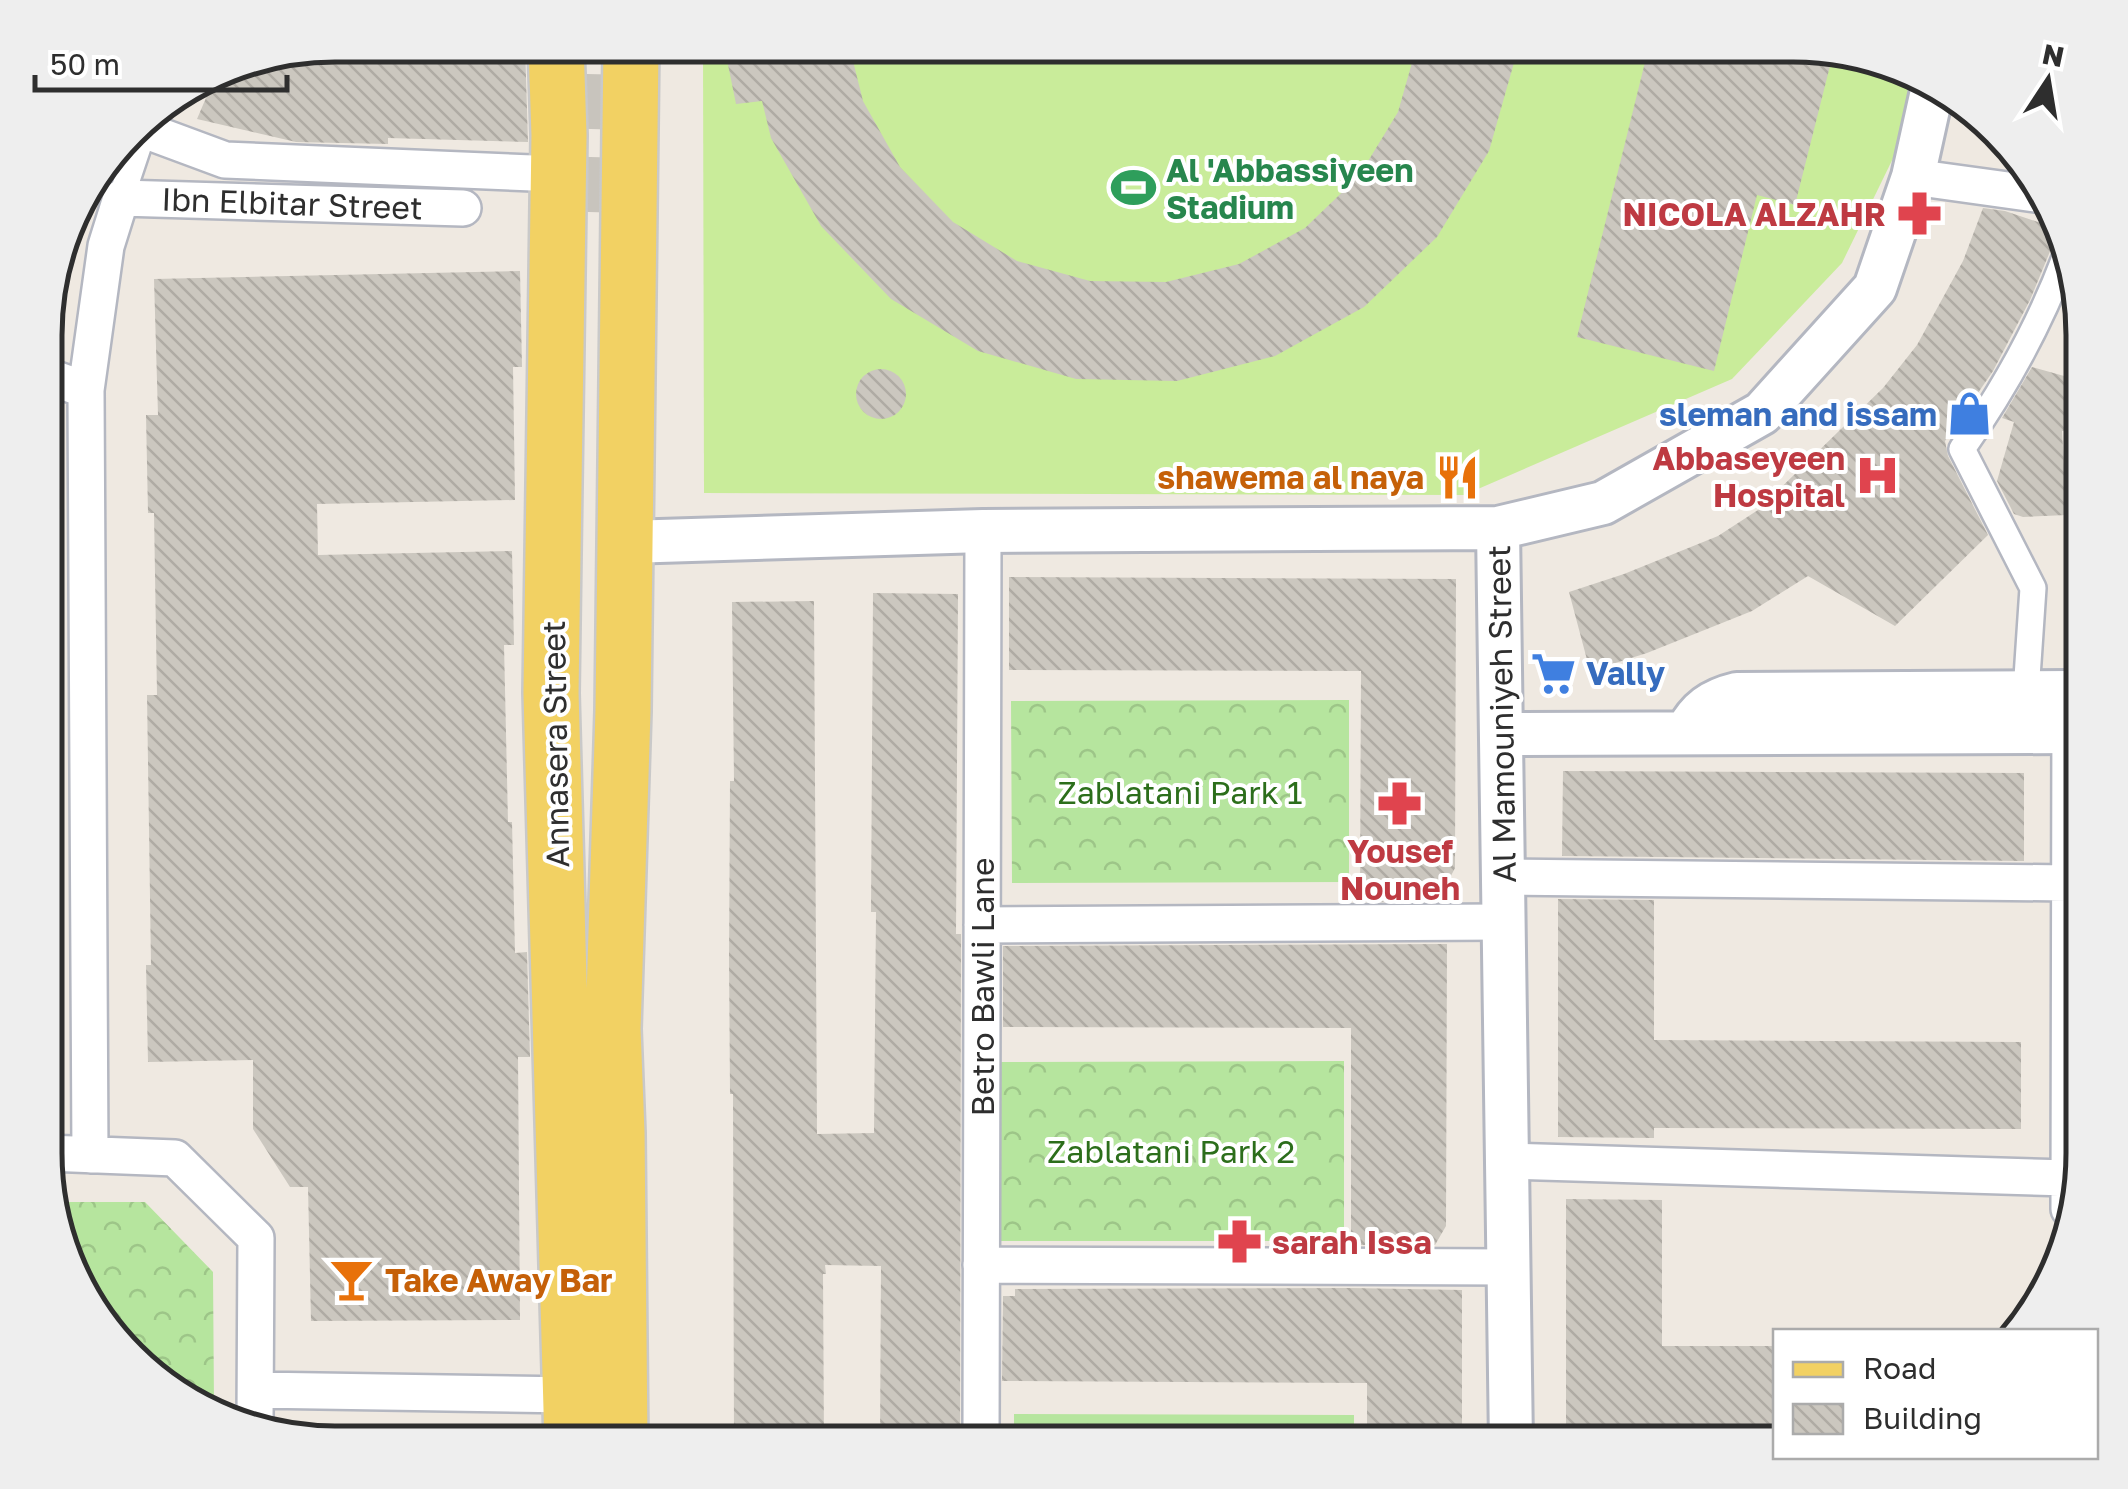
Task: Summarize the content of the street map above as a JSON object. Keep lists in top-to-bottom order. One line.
{"streets":{"main road":["Annasera Street"],"street":["Ibn Elbitar Street","Al Mamouniyeh Street","Betro Bawli Lane"]},"parks":["Zablatani Park 1","Zablatani Park 2"],"places":{"sports":["Al 'Abbassiyeen Stadium"],"pharmacy":["NICOLA ALZAHR","Yousef Nouneh","sarah Issa"],"shop":["sleman and issam"],"hospital":["Abbaseyeen Hospital"],"restaurant":["shawema al naya"],"supermarket":["Vally"],"bar":["Take Away Bar"]},"legend":["Road","Building"],"scale_bar":"50 m","north":"top"}
